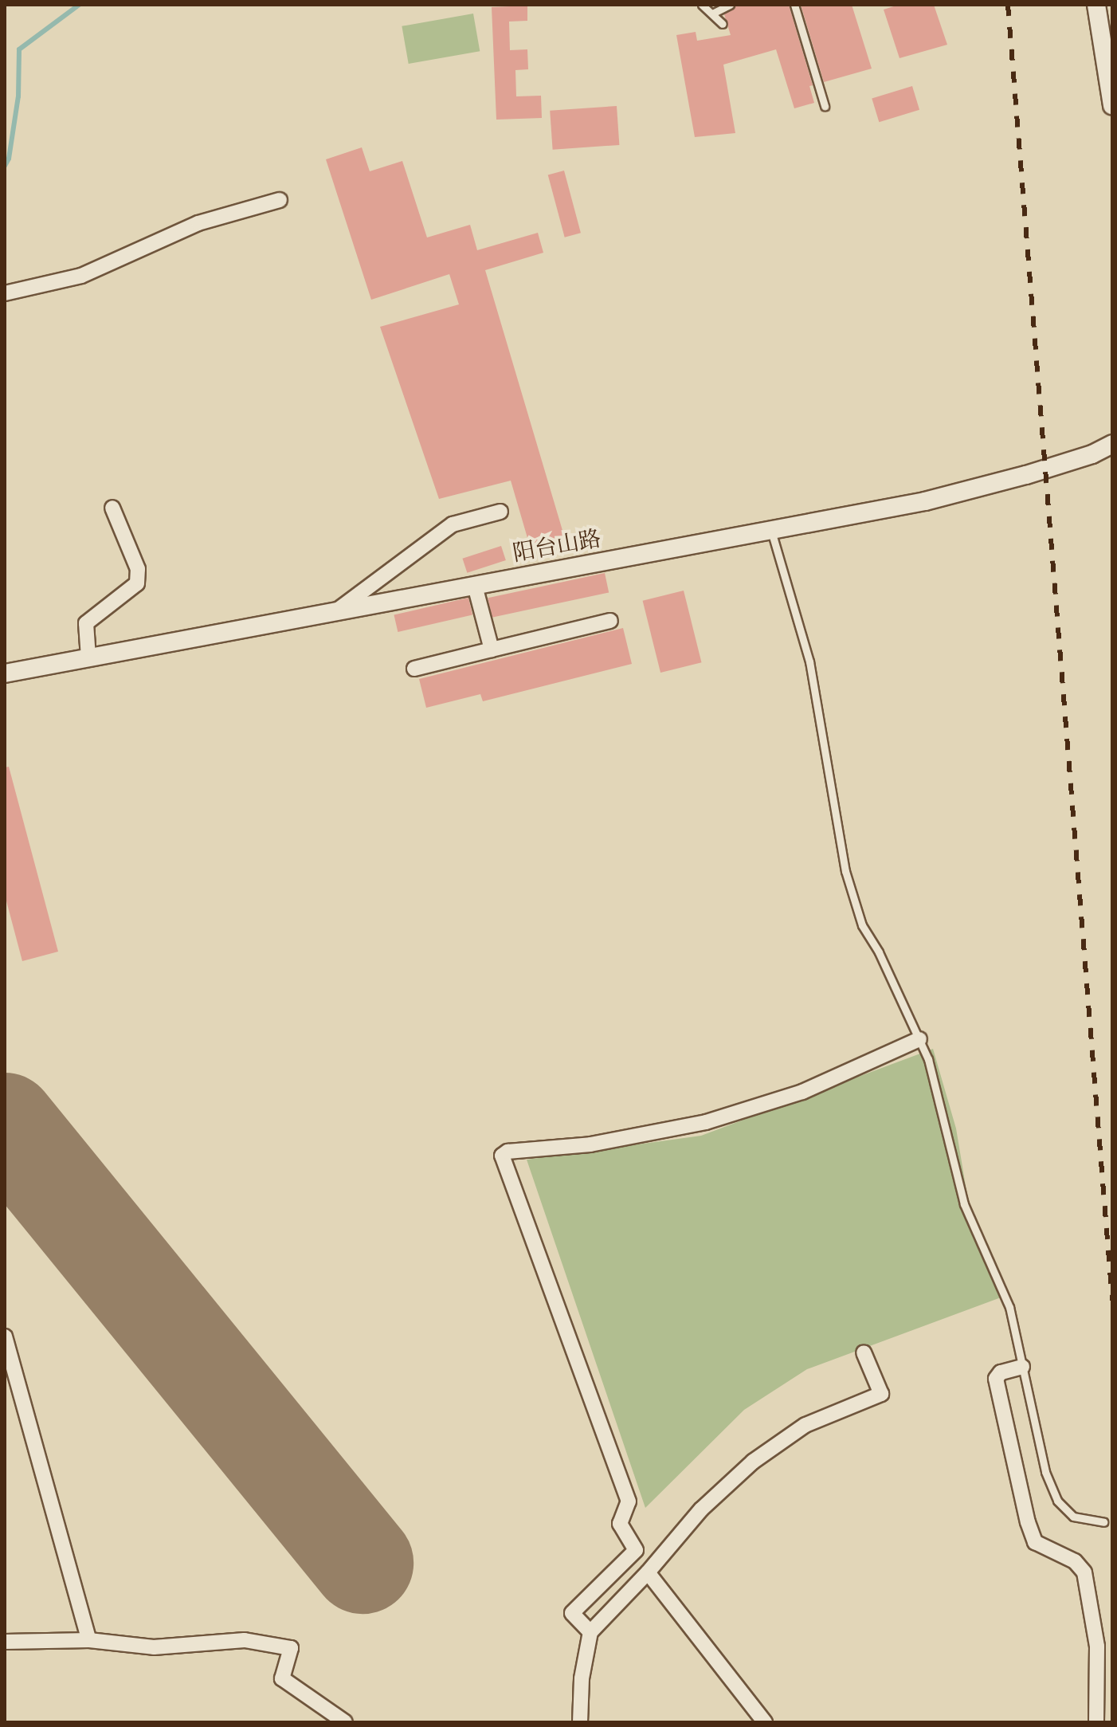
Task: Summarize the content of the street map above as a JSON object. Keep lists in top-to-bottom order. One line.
{"streets":{"street":["阳台山路"]}}
